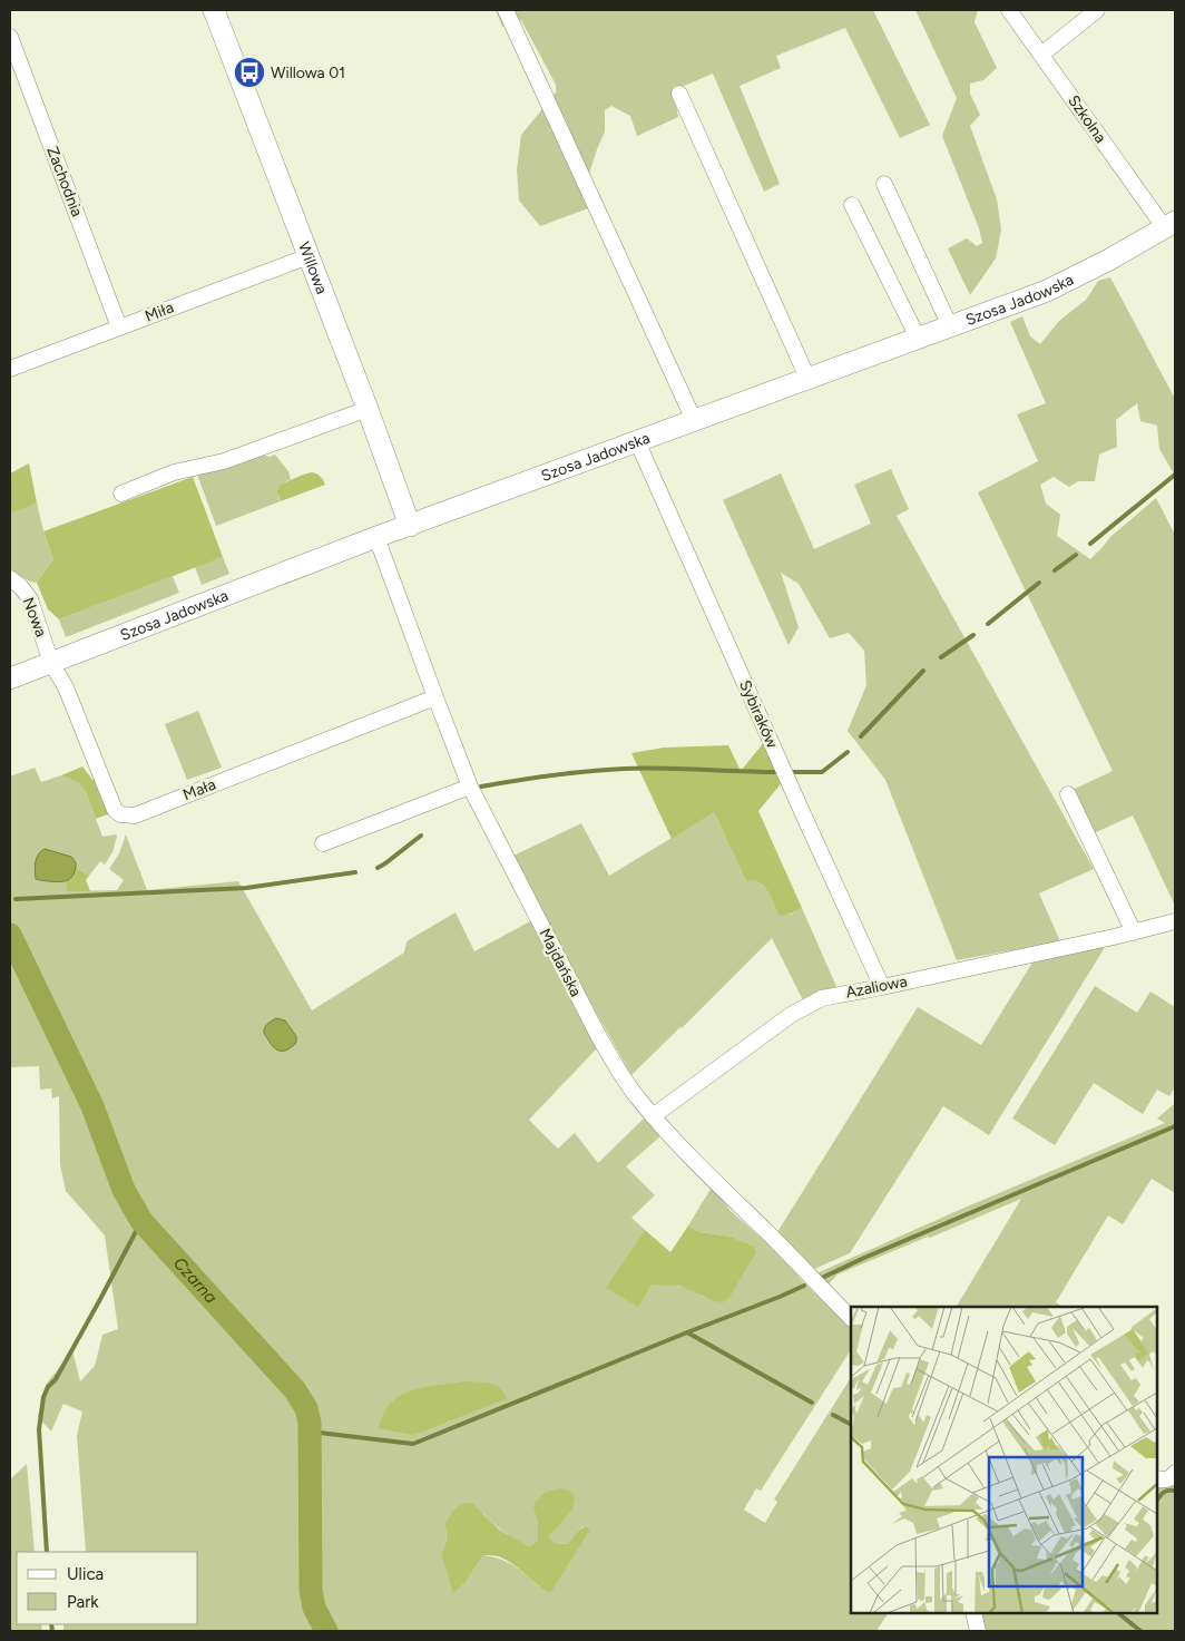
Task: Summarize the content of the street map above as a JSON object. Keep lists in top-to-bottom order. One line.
{"streets":{"main road":["Willowa","Szosa Jadowska"],"street":["Szkolna","Zachodnia","Miła","Nowa","Sybiraków","Mała","Majdańska","Azaliowa"]},"crossings":[["Szkolna","Szosa Jadowska"],["Zachodnia","Miła"],["Willowa","Szosa Jadowska"],["Willowa","Miła"],["Szosa Jadowska","Nowa"],["Szosa Jadowska","Sybiraków"],["Szosa Jadowska","Mała"],["Szosa Jadowska","Majdańska"],["Nowa","Mała"],["Sybiraków","Azaliowa"],["Mała","Majdańska"],["Majdańska","Azaliowa"]],"water":["Czarna"],"places":{"bus stop":["Willowa 01"]},"legend":["Ulica","Park"]}
